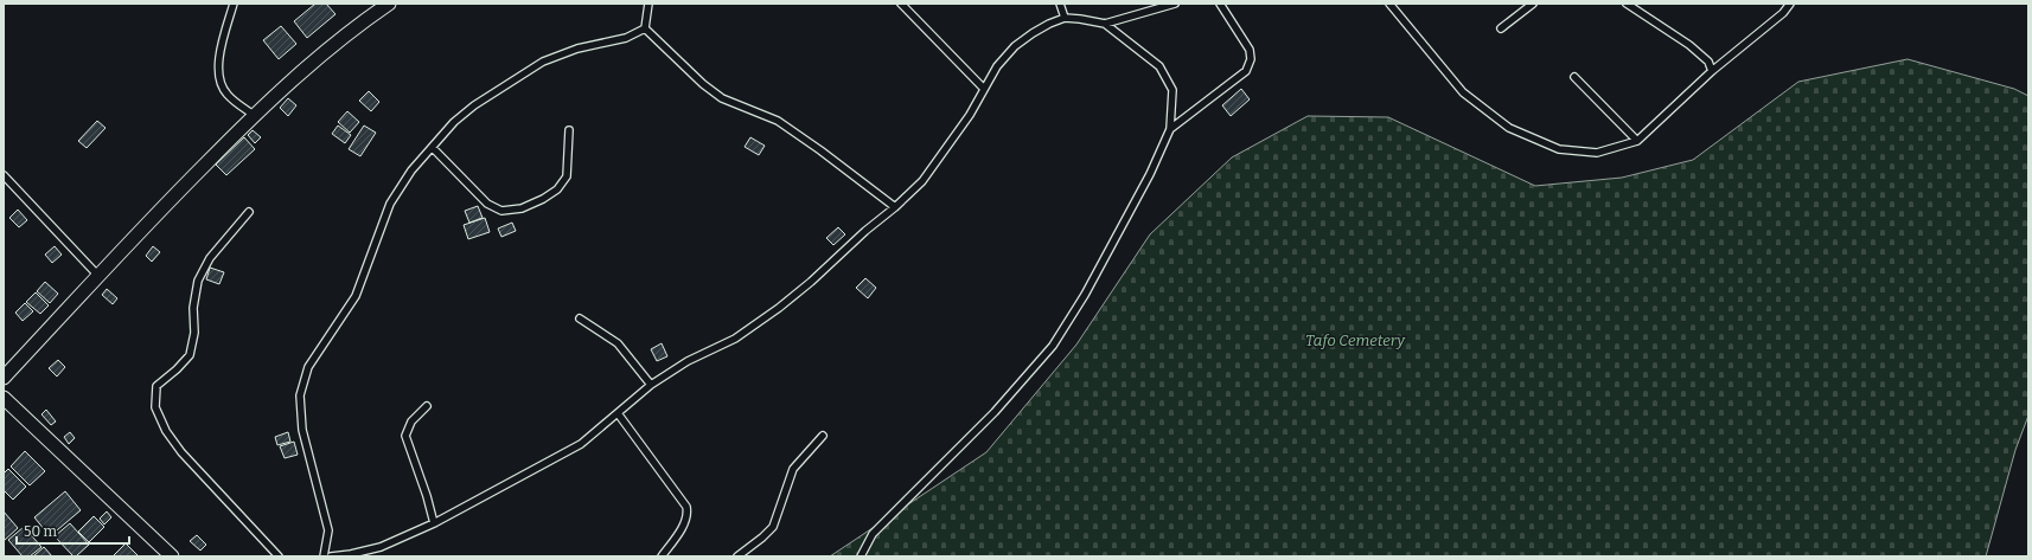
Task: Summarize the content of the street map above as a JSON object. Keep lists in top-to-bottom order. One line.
{"parks":["Tafo Cemetery"],"scale_bar":"50 m"}
